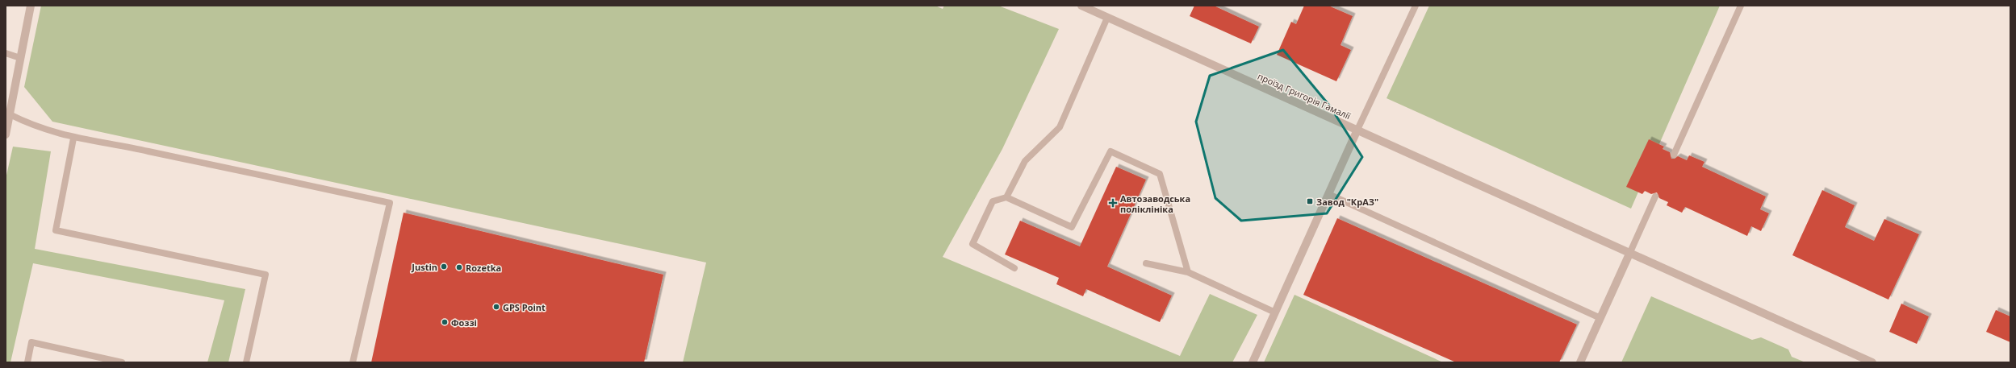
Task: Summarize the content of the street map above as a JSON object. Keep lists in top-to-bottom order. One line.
{"streets":{"street":["проїзд Григорія Гамалії"]},"places":{"transit":["Завод \"КрАЗ\""],"health":["Автозаводська поліклініка"],"other":["Justin","Rozetka","GPS Point","Фоззі"]}}
